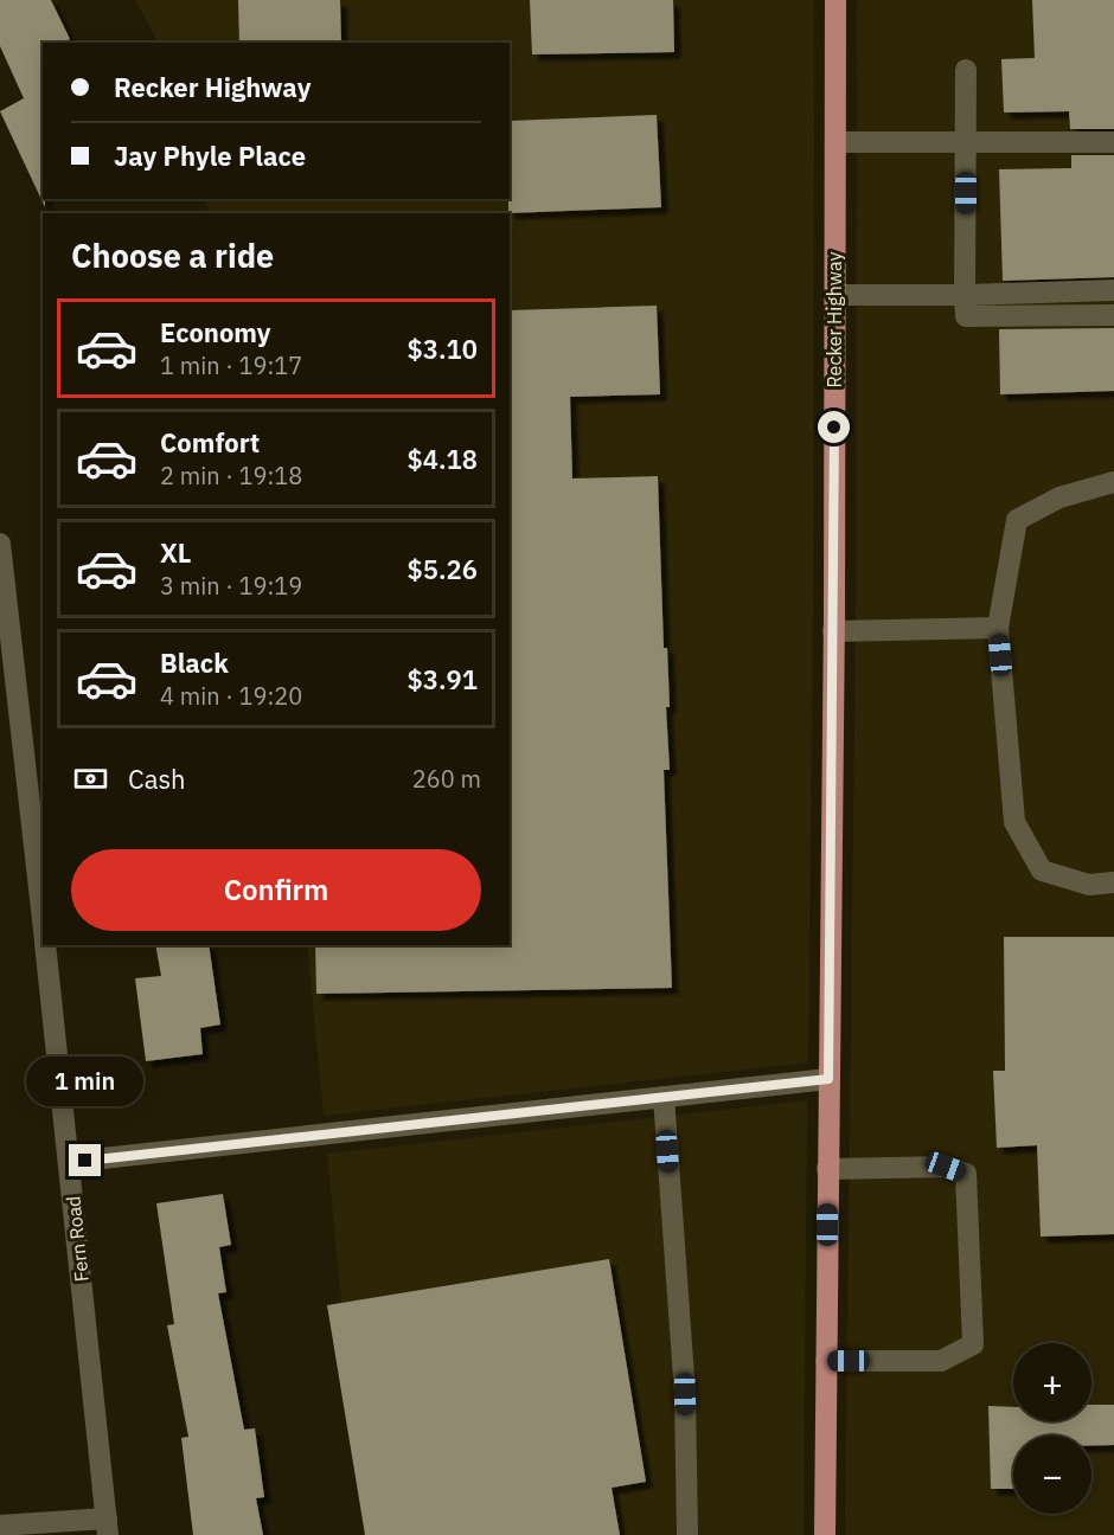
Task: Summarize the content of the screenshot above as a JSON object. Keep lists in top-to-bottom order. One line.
{"streets":{"main road":["Recker Highway"],"street":["Fern Road"]},"page":{"banner":["Recker Highway","Jay Phyle Place"],"heading":"Choose a ride","list":[{"name":"Economy","note":"1 min · 19:17","value":"$3.10"},{"name":"Comfort","note":"2 min · 19:18","value":"$4.18"},{"name":"XL","note":"3 min · 19:19","value":"$5.26"},{"name":"Black","note":"4 min · 19:20","value":"$3.91"}],"pay":["Cash","260 m"],"buttons":"Confirm","bubble":"1 min","map_buttons":["+","−"]}}
